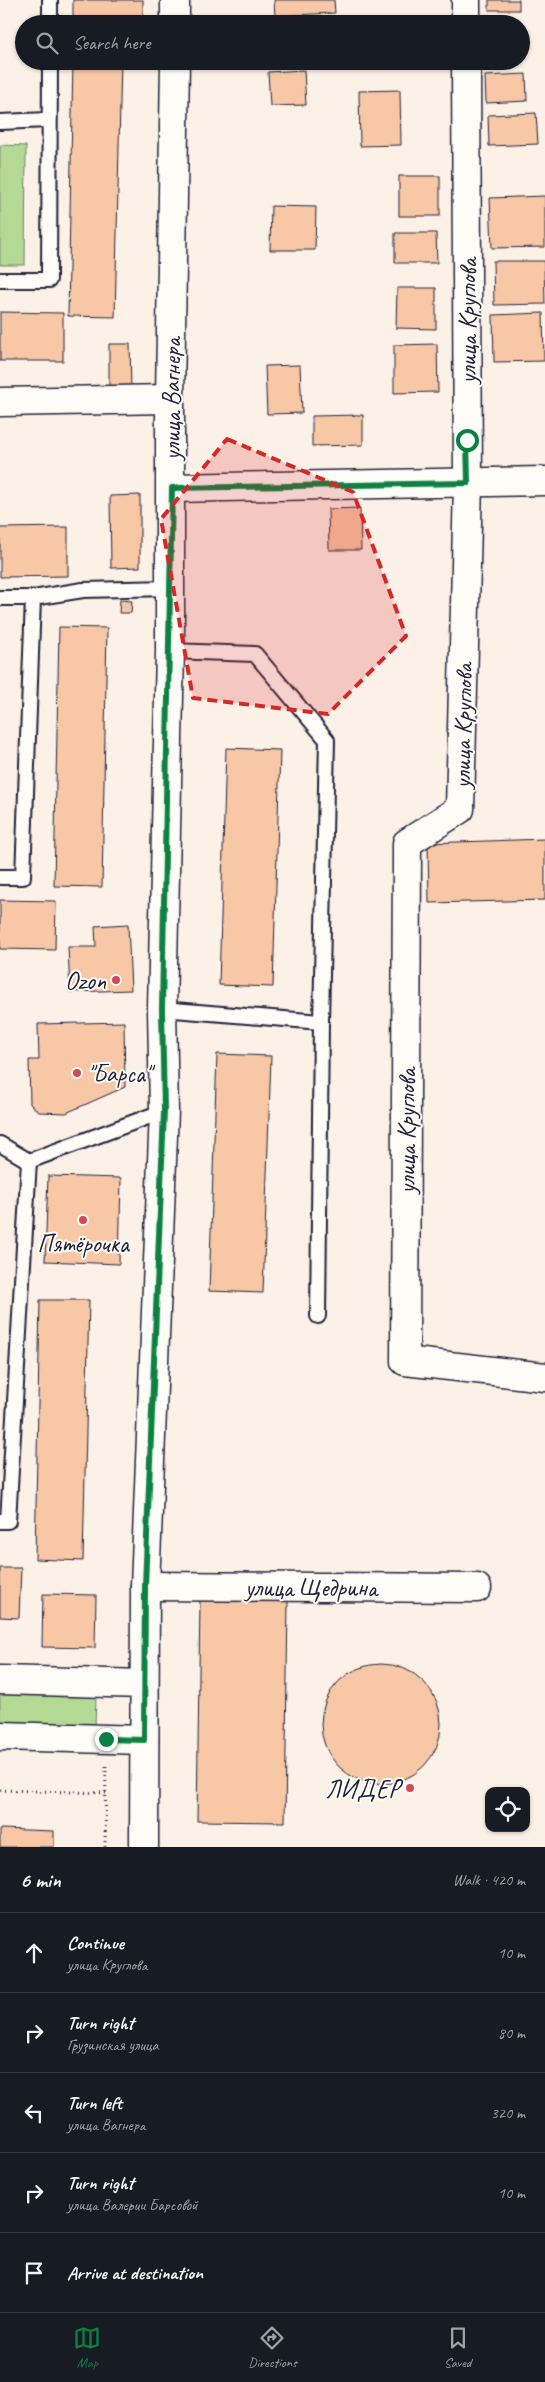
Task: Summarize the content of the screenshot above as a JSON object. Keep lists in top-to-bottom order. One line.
{"streets":{"street":["улица Круглова","улица Вагнера","улица Щедрина"]},"crossings":[["улица Вагнера","улица Щедрина"]],"places":["Ozon","\"Барса\"","Пятёрочка","ЛИДЕР"],"page":{"search":"Search here","heading":["6 min","Walk · 420 m"],"list":[["Continue","улица Круглова","10 m"],["Turn right","Грузинская улица","80 m"],["Turn left","улица Вагнера","320 m"],["Turn right","улица Валерии Барсовой","10 m"],"Arrive at destination"],"nav":["Map","Directions","Saved"]}}
